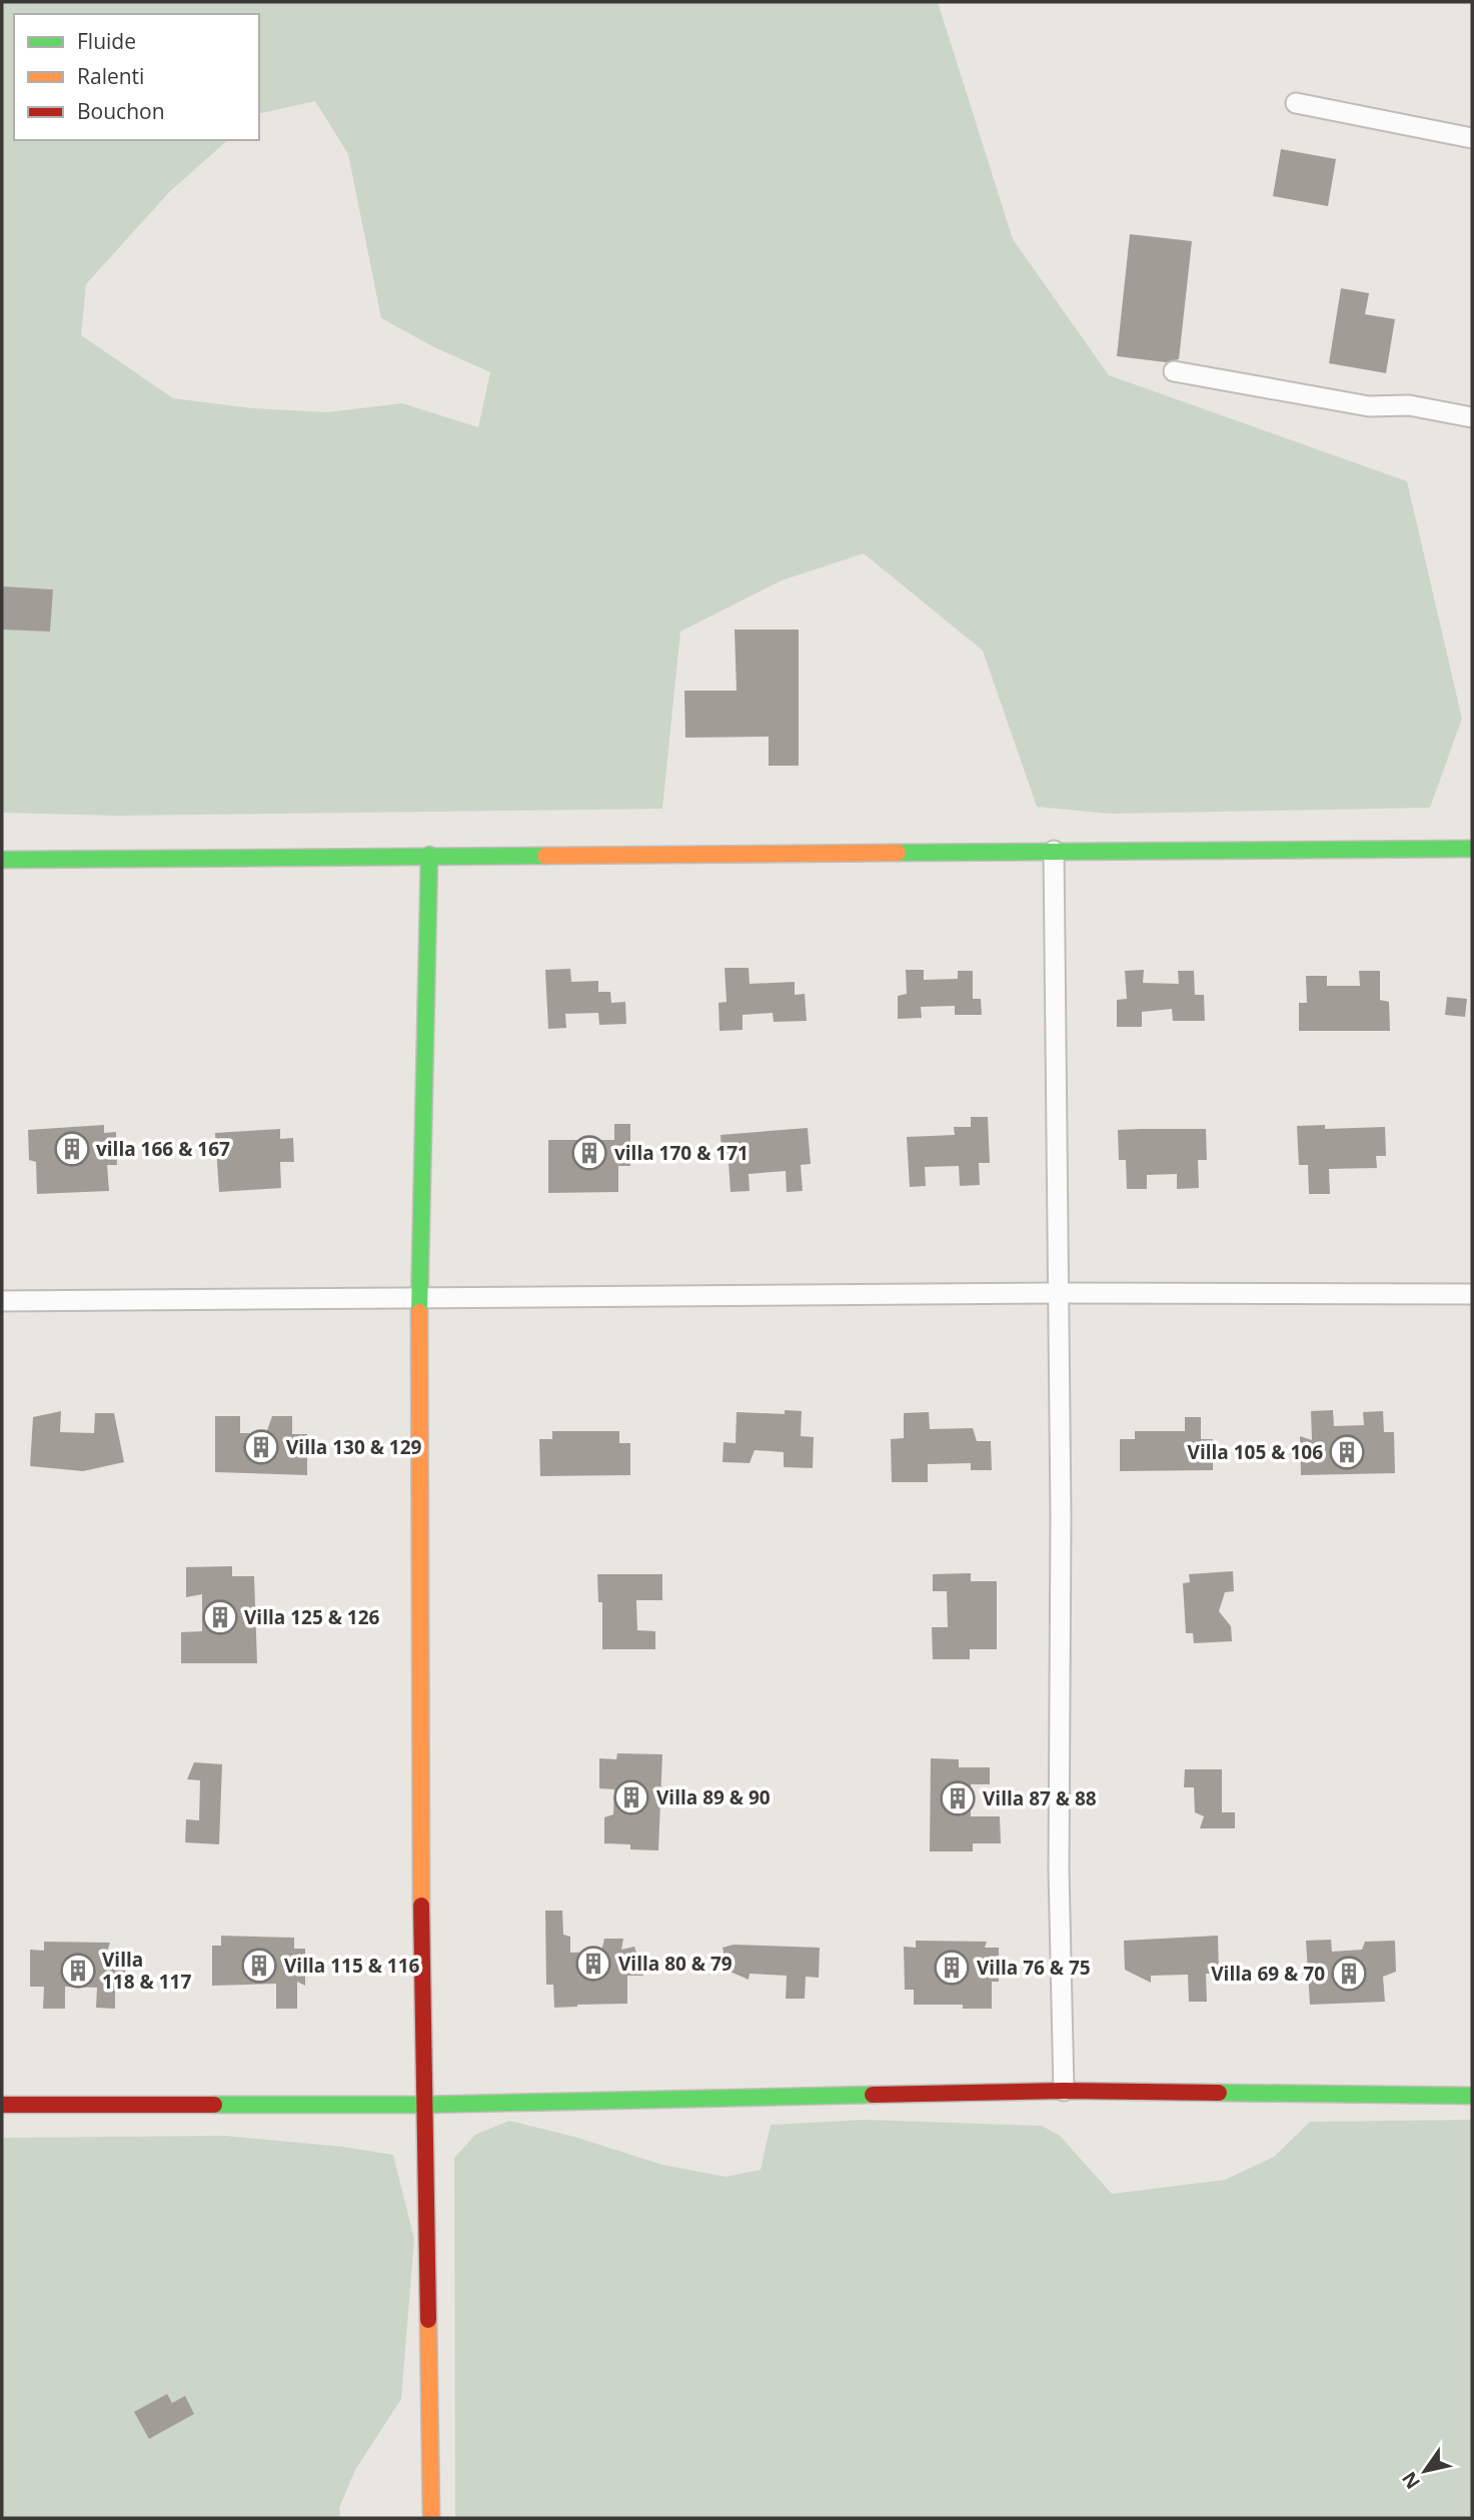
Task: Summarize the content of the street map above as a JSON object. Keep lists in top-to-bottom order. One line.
{"places":{"building":["villa 166 & 167","villa 170 & 171","Villa 130 & 129","Villa 105 & 106","Villa 125 & 126","Villa 89 & 90","Villa 87 & 88","Villa 80 & 79","Villa 115 & 116","Villa 76 & 75","Villa 118 & 117","Villa 69 & 70"]},"legend":["Fluide","Ralenti","Bouchon"],"north":"bottom left"}
